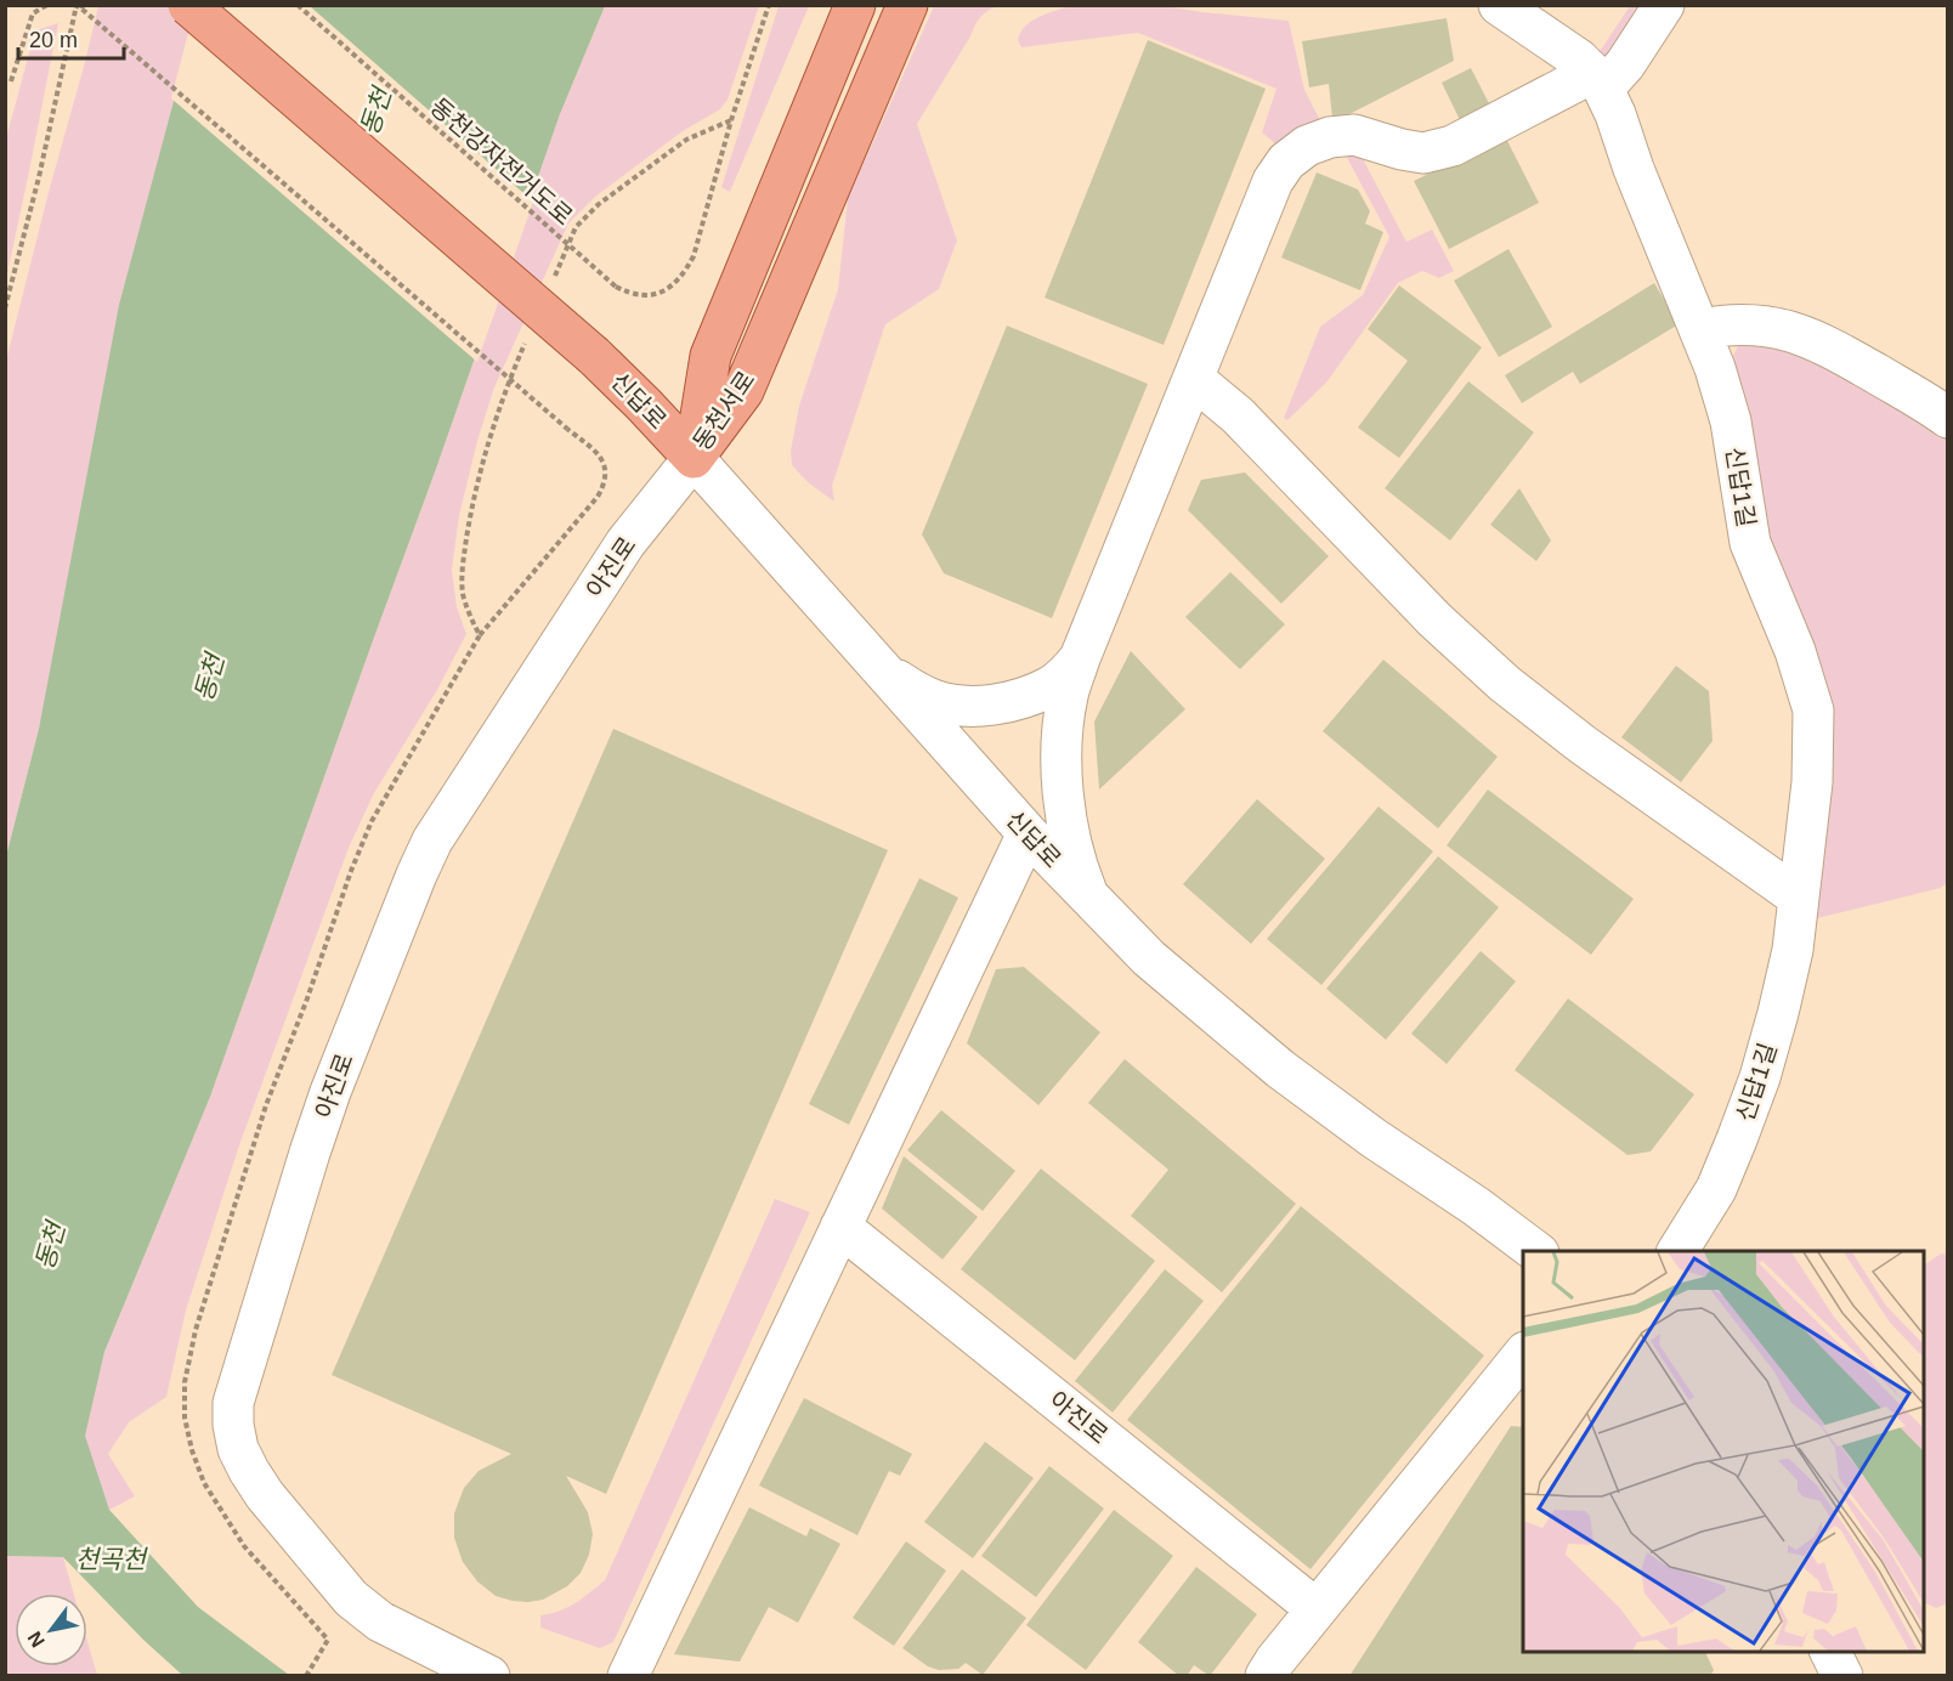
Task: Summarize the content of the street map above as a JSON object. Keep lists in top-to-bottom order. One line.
{"streets":{"main road":["신답로","동천서로"],"street":["신답1길","아진로"],"path":["동천강자전거도로"]},"crossings":[["신답로","동천서로"],["신답로","아진로"],["동천서로","아진로"]],"water":["동천","천곡천"],"scale_bar":"20 m","north":"bottom left"}
